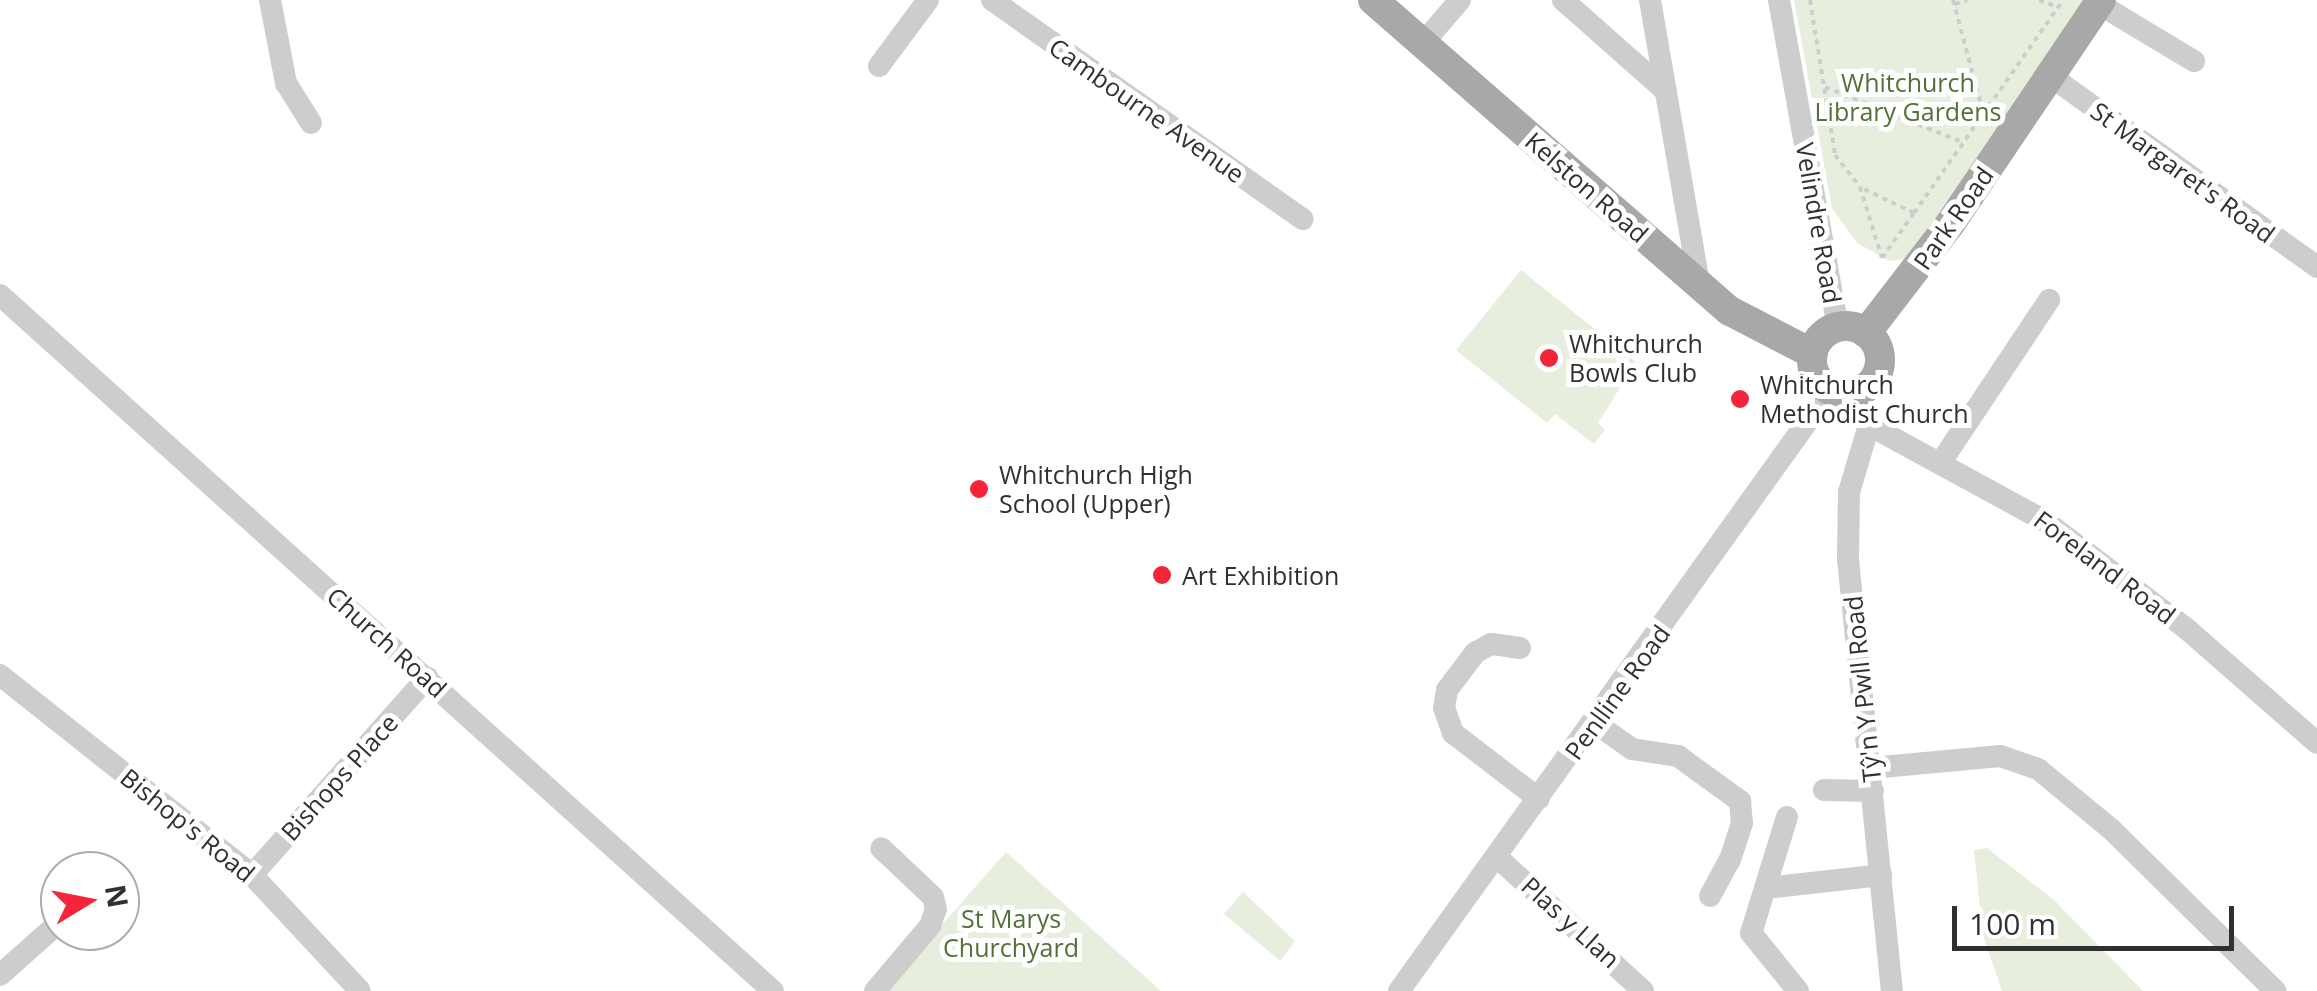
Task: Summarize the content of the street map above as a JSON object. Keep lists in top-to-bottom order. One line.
{"streets":{"main road":["Kelston Road","Park Road"],"street":["Cambourne Avenue","St Margaret's Road","Velindre Road","Foreland Road","Church Road","Tŷ'n Y Pwll Road","Penlline Road","Bishops Place","Bishop's Road","Plas y Llan"]},"crossings":[["St Margaret's Road","Park Road"],["Kelston Road","Park Road"],["Kelston Road","Velindre Road"],["Kelston Road","Penlline Road"],["Park Road","Velindre Road"],["Park Road","Penlline Road"],["Velindre Road","Penlline Road"],["Foreland Road","Tŷ'n Y Pwll Road"],["Church Road","Bishops Place"],["Penlline Road","Plas y Llan"],["Bishops Place","Bishop's Road"]],"parks":["Whitchurch Library Gardens","St Marys Churchyard"],"places":["Whitchurch Bowls Club","Whitchurch Methodist Church","Whitchurch High School (Upper)","Art Exhibition"],"scale_bar":"100 m","north":"right"}
